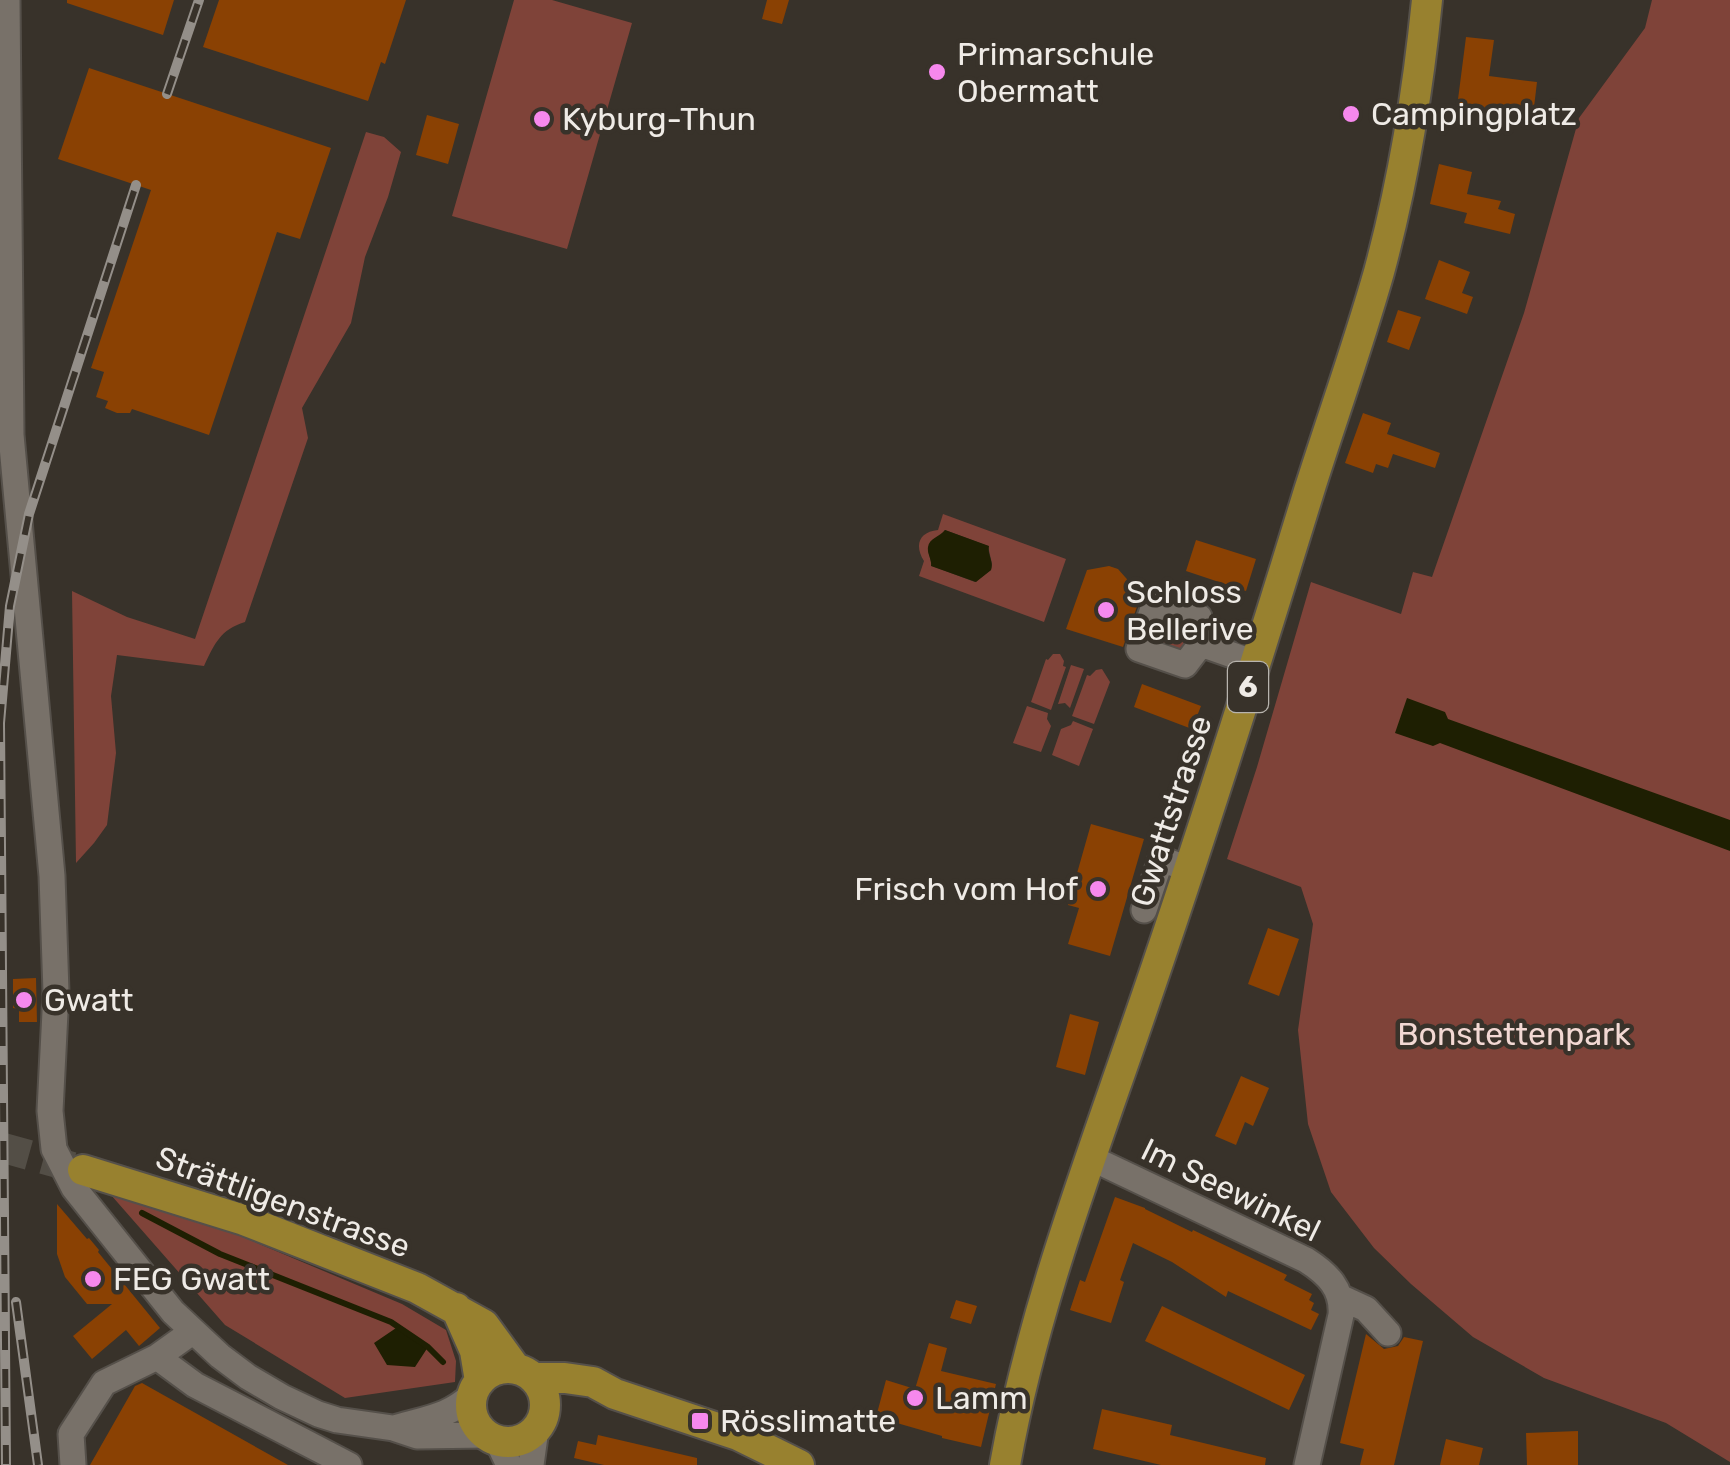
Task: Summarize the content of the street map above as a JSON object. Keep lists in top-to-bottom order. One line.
{"streets":{"main road":["6","Gwattstrasse","Strättligenstrasse"],"street":["Im Seewinkel"]},"crossings":[["Gwattstrasse","Im Seewinkel"]],"parks":["Bonstettenpark"],"places":{"other":["Primarschule Obermatt","Campingplatz","Kyburg-Thun","Schloss Bellerive","Frisch vom Hof","Gwatt","FEG Gwatt","Lamm"],"transit":["Rösslimatte"]}}
